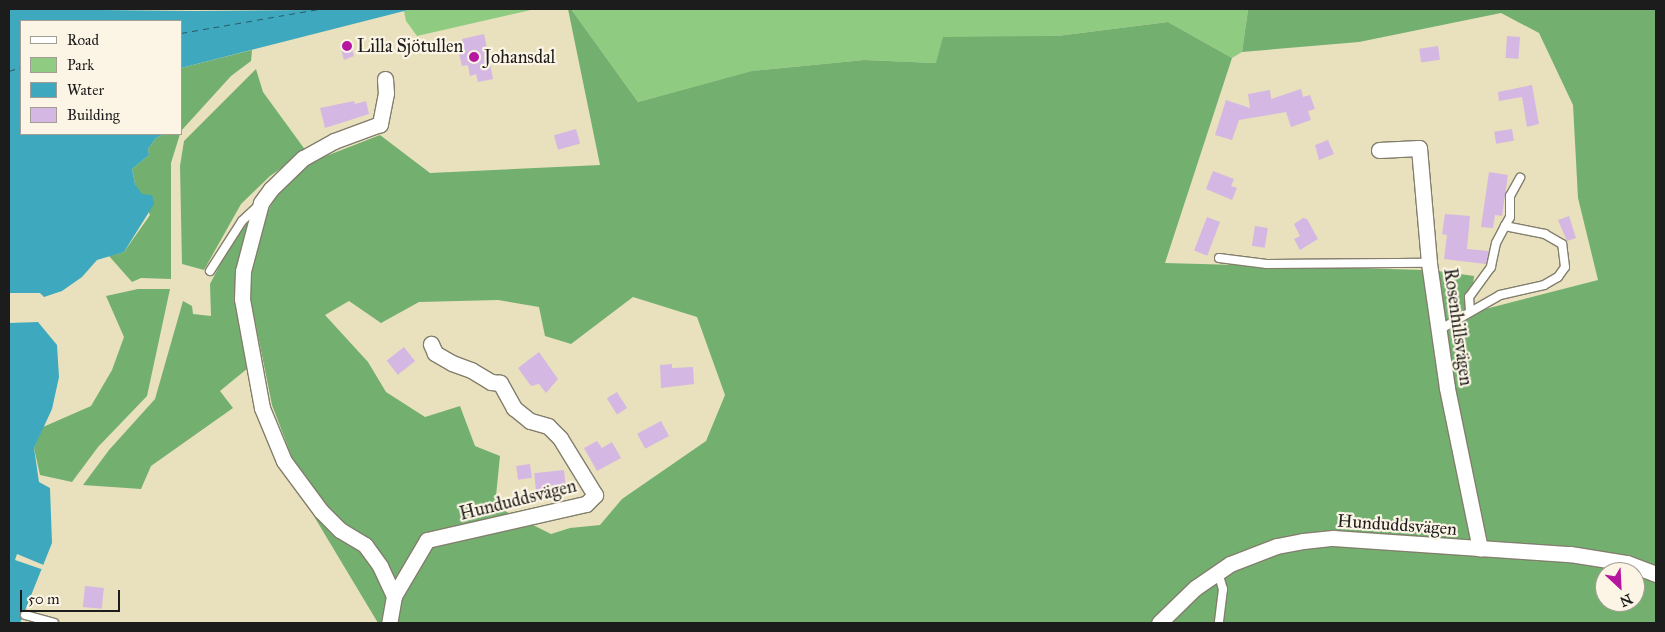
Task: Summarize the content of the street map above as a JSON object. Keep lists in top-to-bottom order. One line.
{"streets":{"street":["Rosenhillsvägen","Hunduddsvägen"]},"crossings":[["Rosenhillsvägen","Hunduddsvägen"]],"places":["Lilla Sjötullen","Johansdal"],"legend":["Road","Park","Water","Building"],"scale_bar":"50 m","north":"bottom right"}
